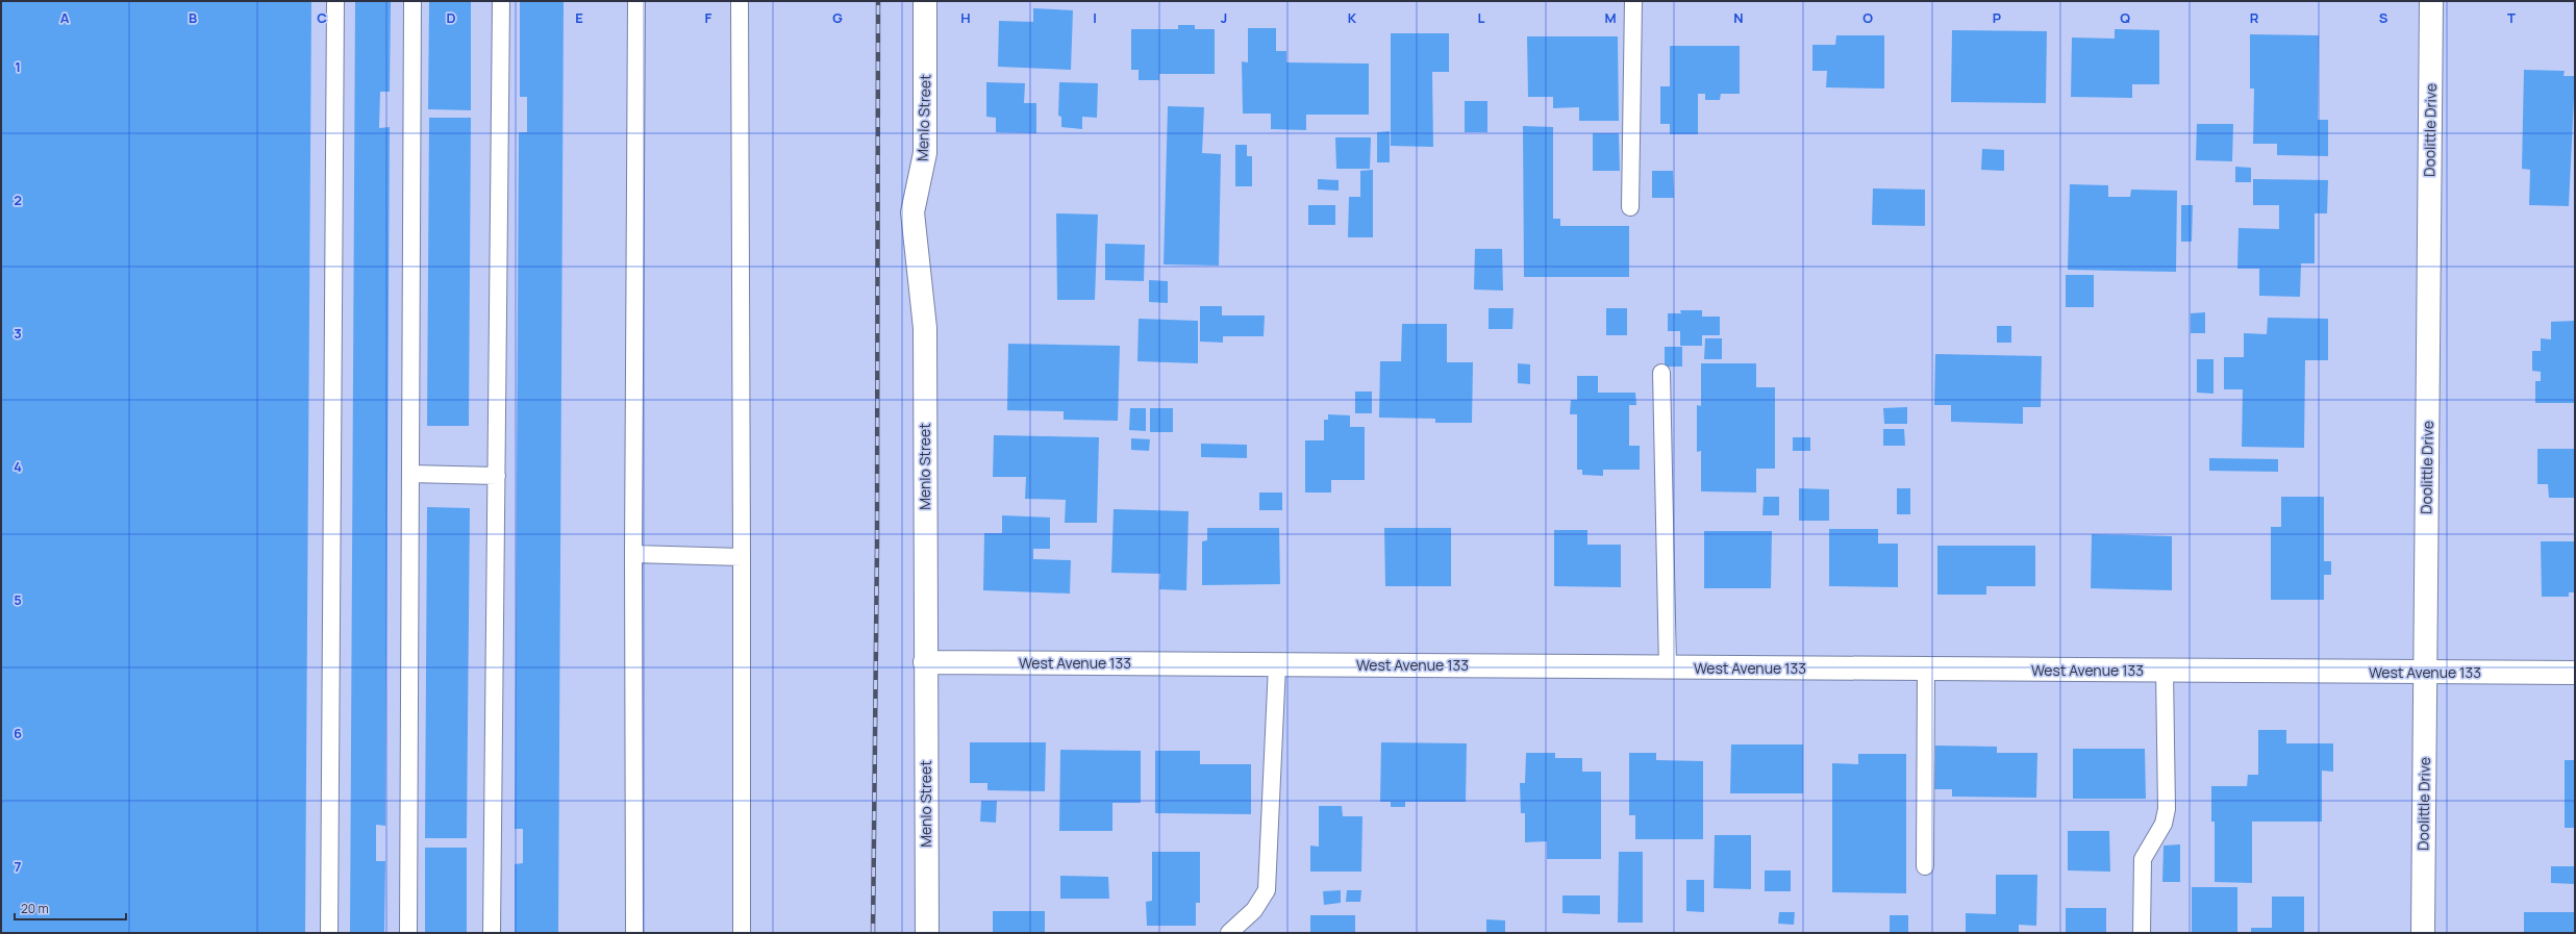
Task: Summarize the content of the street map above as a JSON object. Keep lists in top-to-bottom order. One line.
{"streets":{"street":["Menlo Street","Doolittle Drive","West Avenue 133"]},"crossings":[["Menlo Street","West Avenue 133"],["Doolittle Drive","West Avenue 133"]],"scale_bar":"20 m","grid":{"columns":["A","B","C","D","E","F","G","H","I","J","K","L","M","N","O","P","Q","R","S","T"],"rows":["1","2","3","4","5","6","7"]}}
